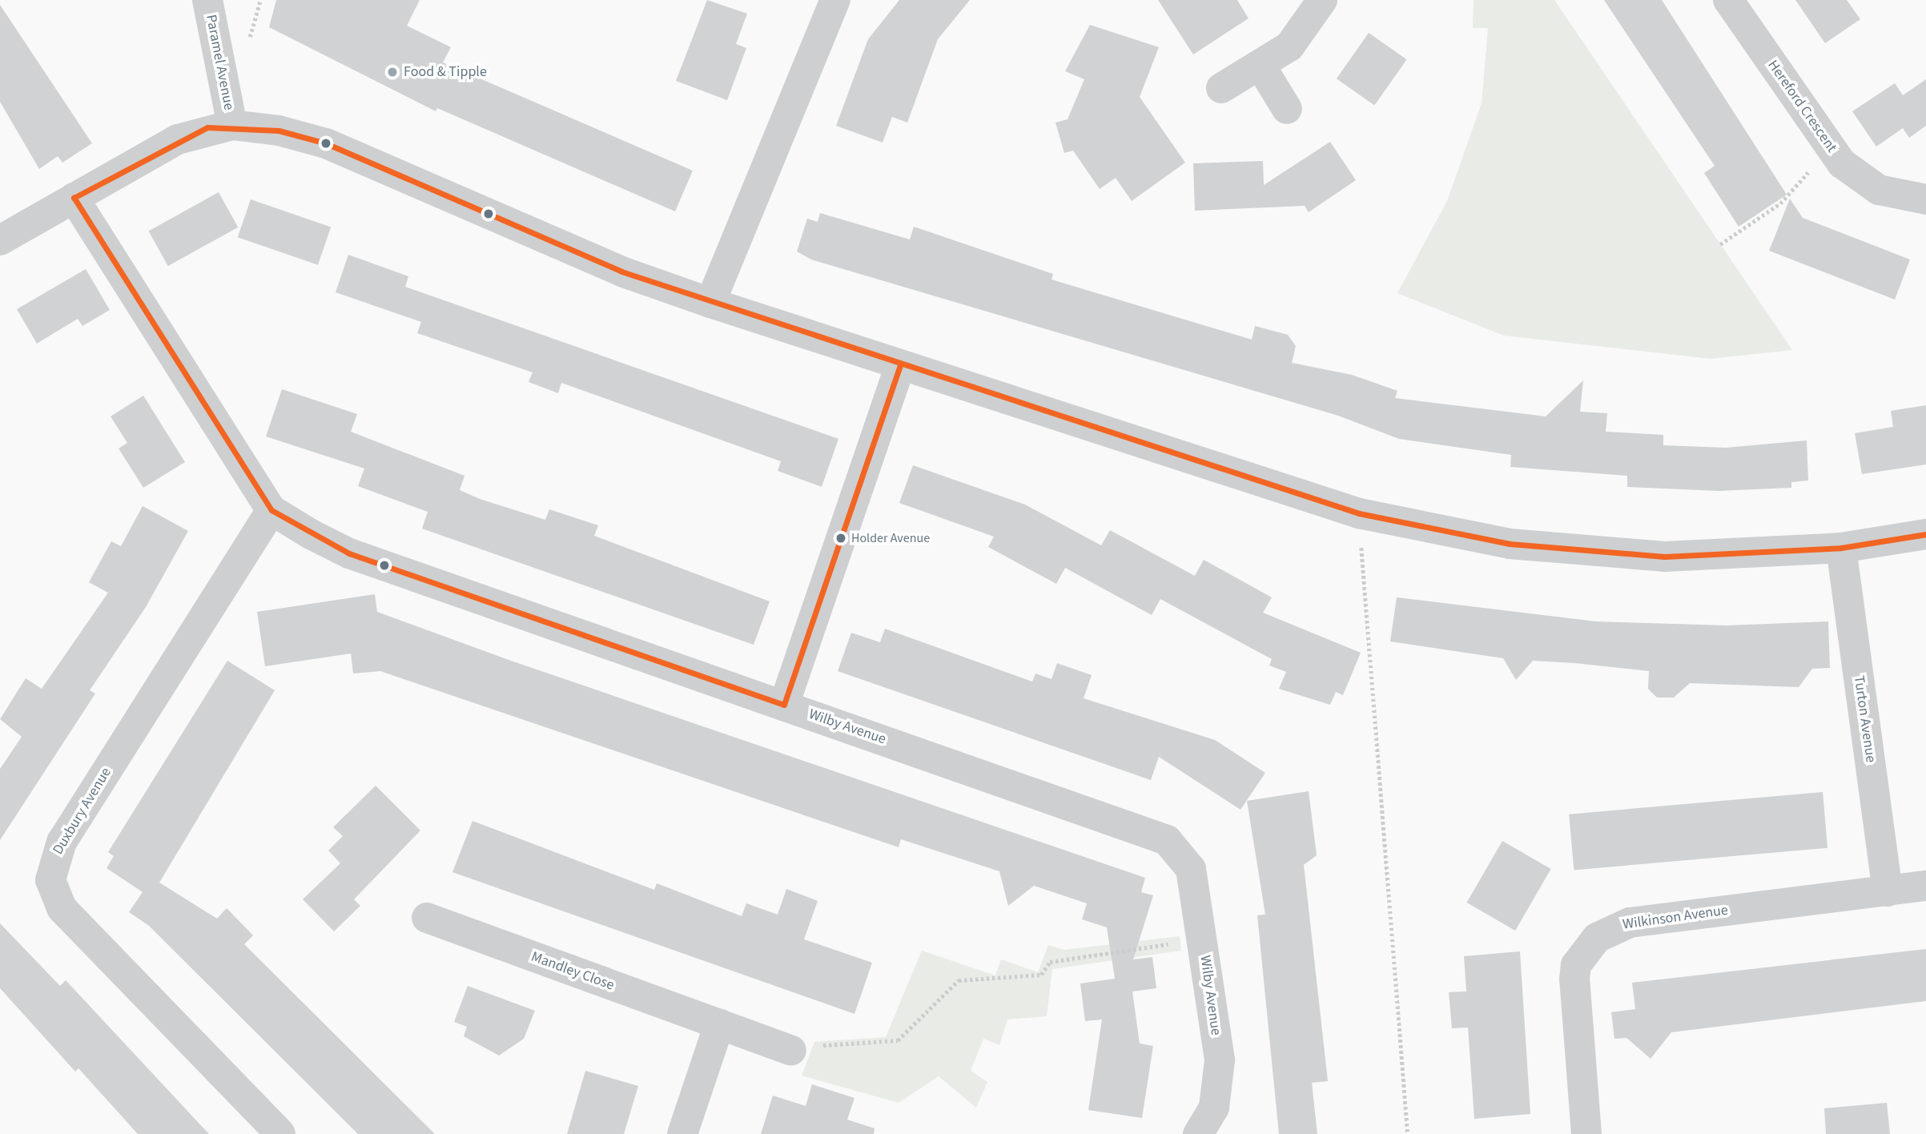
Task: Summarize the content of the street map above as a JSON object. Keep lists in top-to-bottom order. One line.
{"streets":{"street":["Paramel Avenue","Hereford Crescent","Turton Avenue","Wilby Avenue","Duxbury Avenue","Wilkinson Avenue","Mandley Close"]},"crossings":[["Turton Avenue","Wilkinson Avenue"],["Wilby Avenue","Duxbury Avenue"]],"places":["Food & Tipple","Holder Avenue"]}
